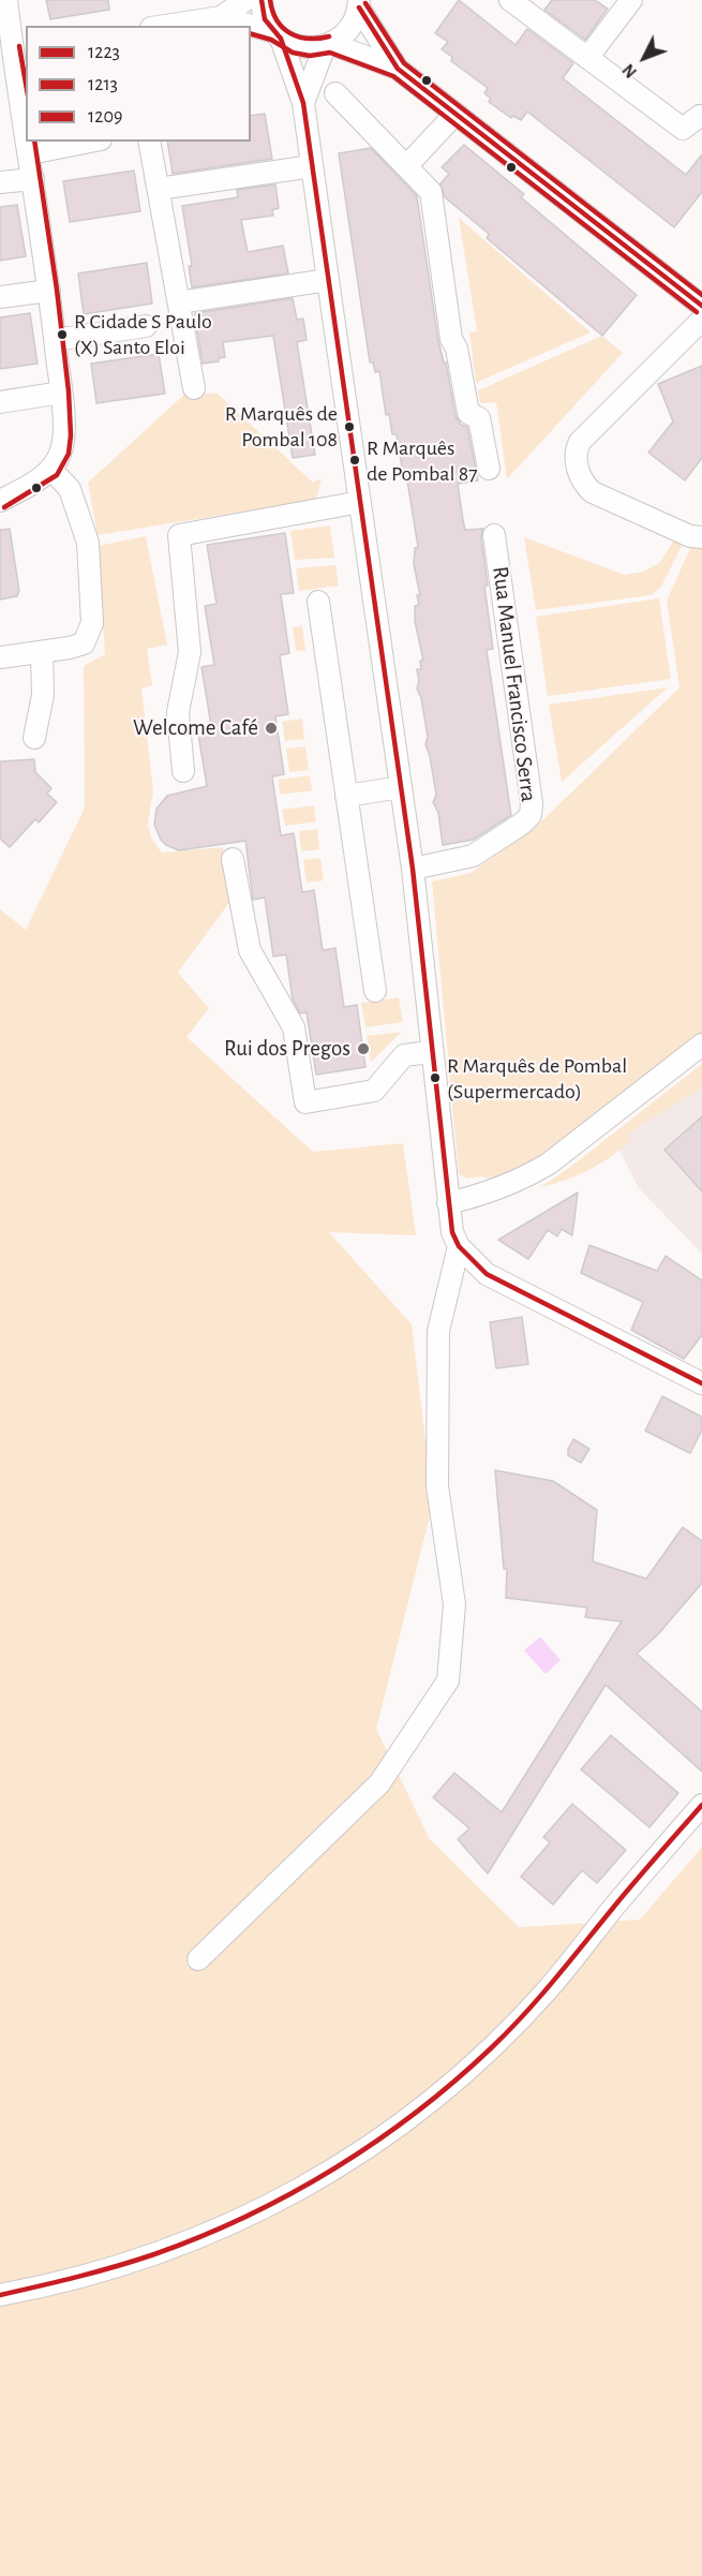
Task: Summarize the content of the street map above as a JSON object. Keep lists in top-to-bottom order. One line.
{"streets":{"street":["Rua Manuel Francisco Serra"]},"places":["R Cidade S Paulo (X) Santo Eloi","R Marquês de Pombal 108","R Marquês de Pombal 87","Welcome Café","Rui dos Pregos","R Marquês de Pombal (Supermercado)"],"lines":["transit line 1223","transit line 1209","transit line 1213"],"legend":["1223","1213","1209"],"north":"bottom left"}
